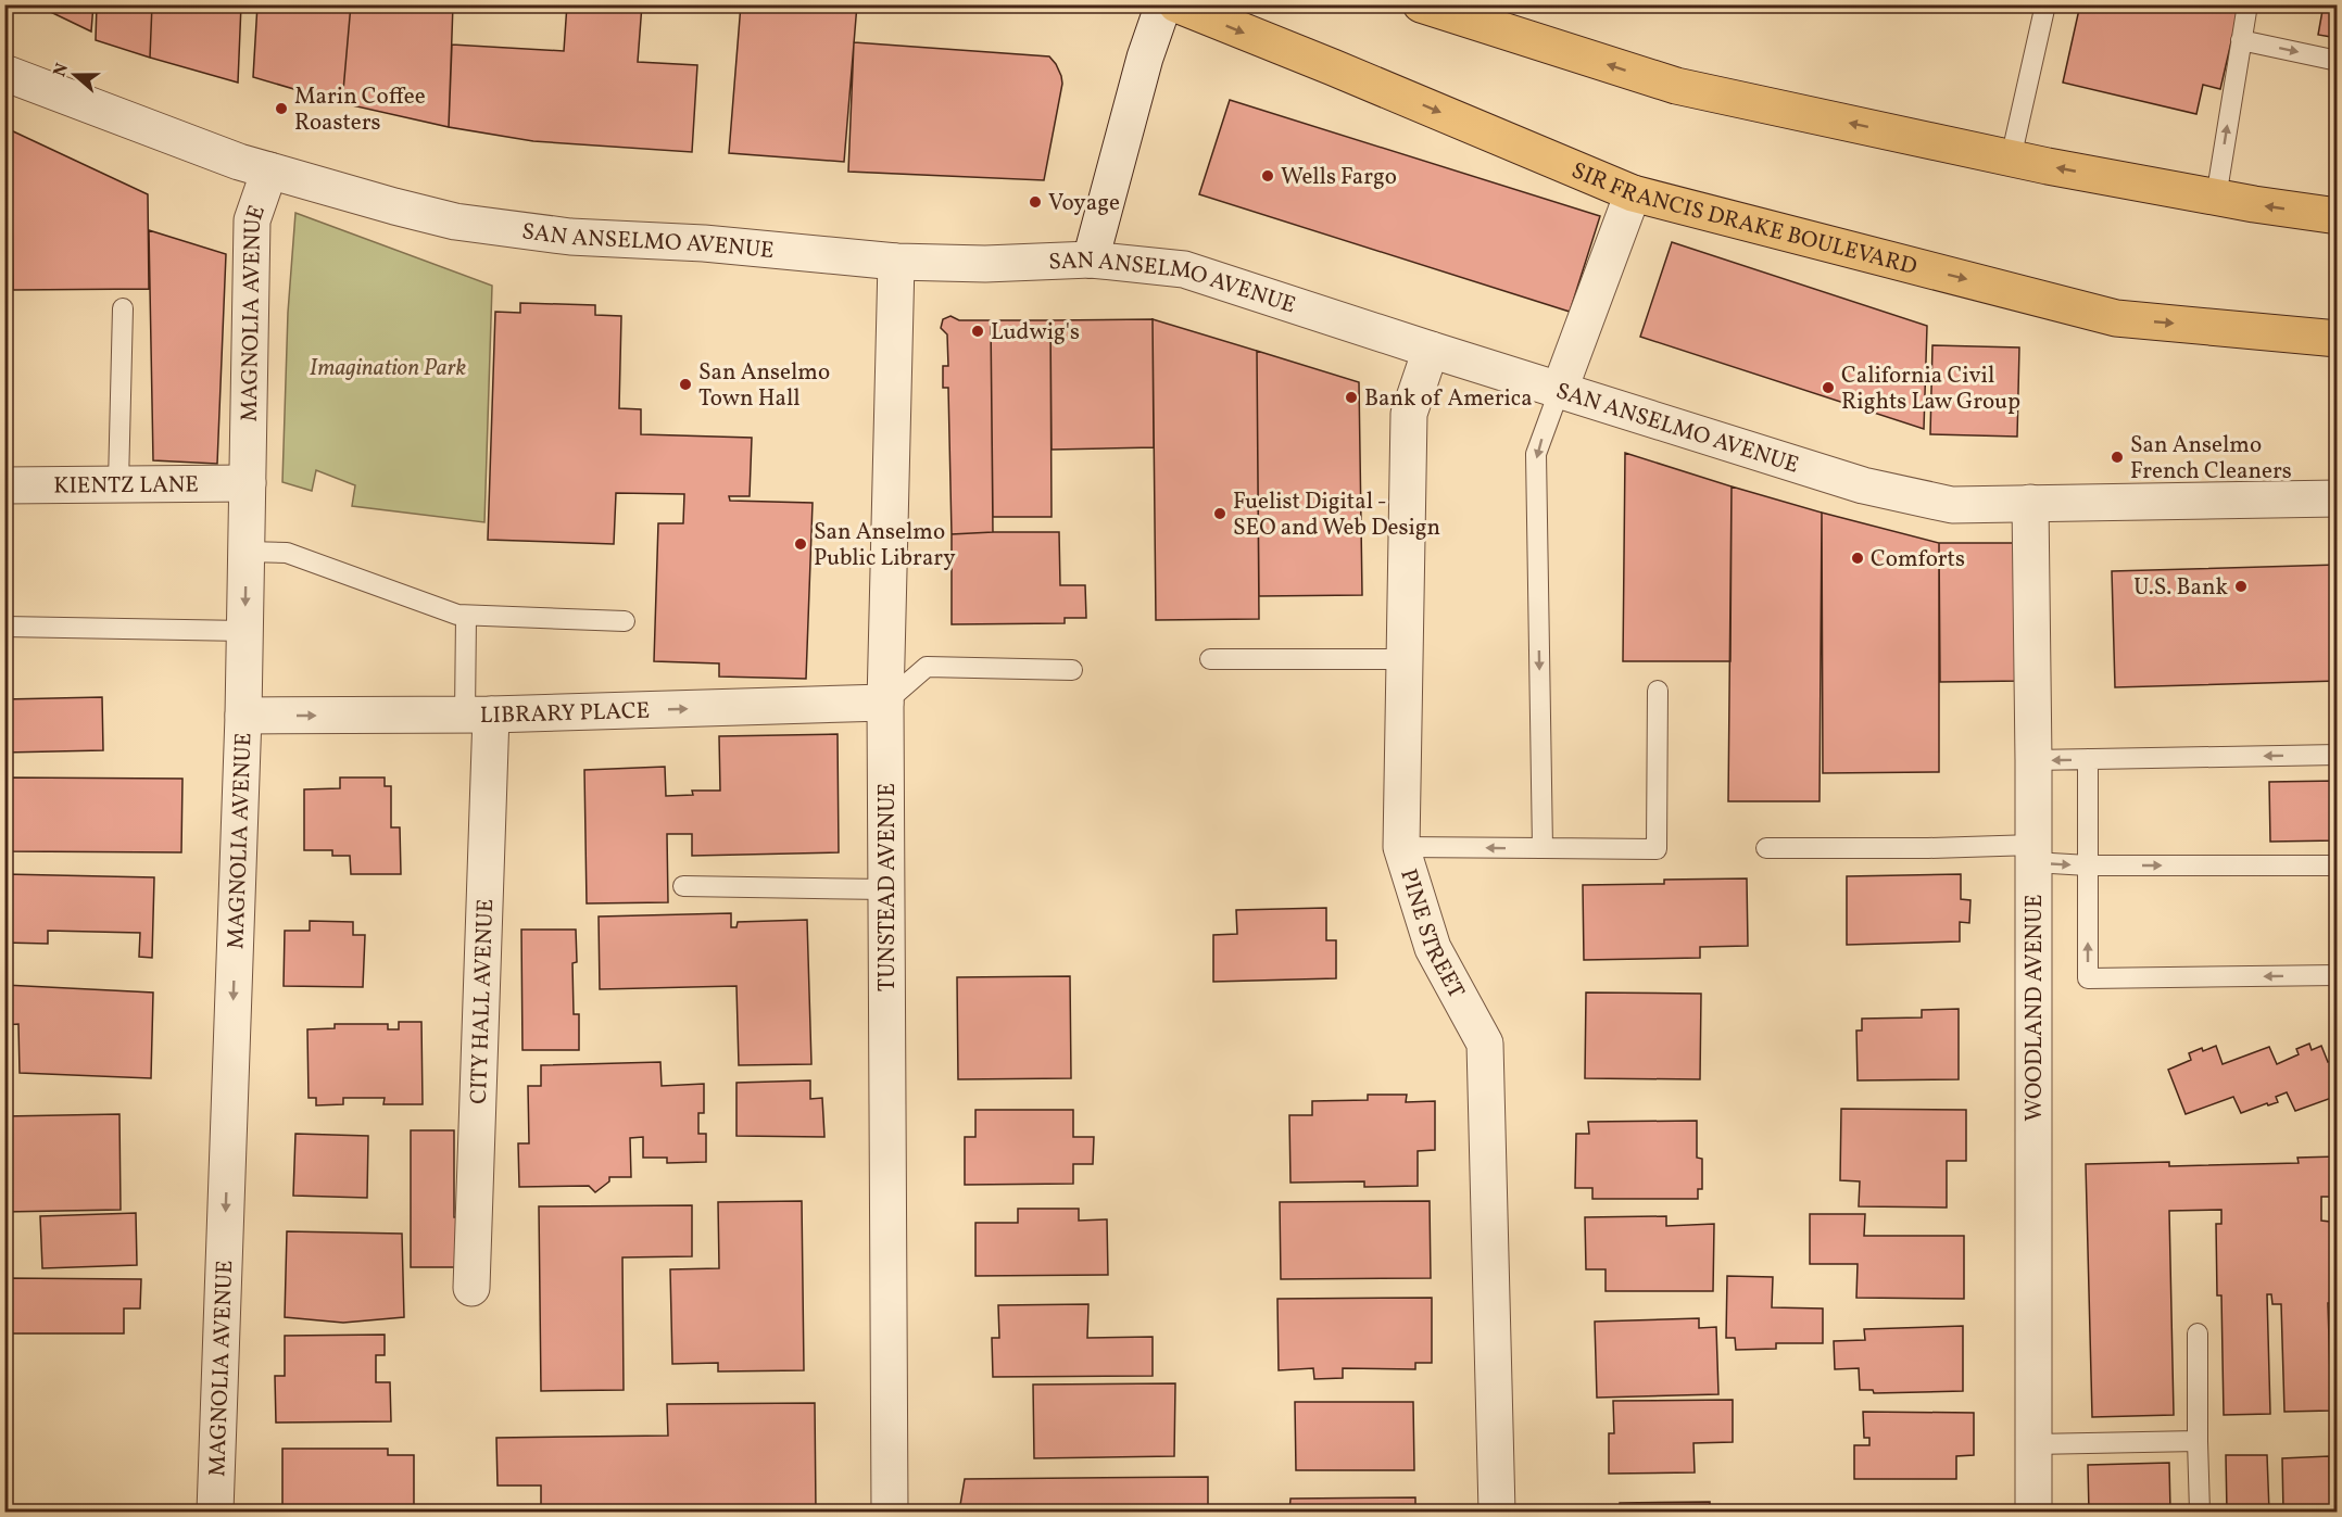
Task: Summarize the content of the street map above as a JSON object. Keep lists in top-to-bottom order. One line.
{"streets":{"main road":["SIR FRANCIS DRAKE BOULEVARD"],"street":["SAN ANSELMO AVENUE","MAGNOLIA AVENUE","KIENTZ LANE","LIBRARY PLACE","TUNSTEAD AVENUE","PINE STREET","CITY HALL AVENUE","WOODLAND AVENUE"]},"crossings":[["SAN ANSELMO AVENUE","MAGNOLIA AVENUE"],["SAN ANSELMO AVENUE","TUNSTEAD AVENUE"],["SAN ANSELMO AVENUE","PINE STREET"],["SAN ANSELMO AVENUE","WOODLAND AVENUE"],["MAGNOLIA AVENUE","KIENTZ LANE"],["MAGNOLIA AVENUE","LIBRARY PLACE"],["LIBRARY PLACE","TUNSTEAD AVENUE"],["LIBRARY PLACE","CITY HALL AVENUE"]],"one_way":["MAGNOLIA AVENUE","LIBRARY PLACE"],"parks":["Imagination Park"],"places":["Marin Coffee Roasters","Wells Fargo","Voyage","Ludwig's","San Anselmo Town Hall","California Civil Rights Law Group","Bank of America","San Anselmo French Cleaners","Fuelist Digital - SEO and Web Design","San Anselmo Public Library","Comforts","U.S. Bank"],"north":"left"}
